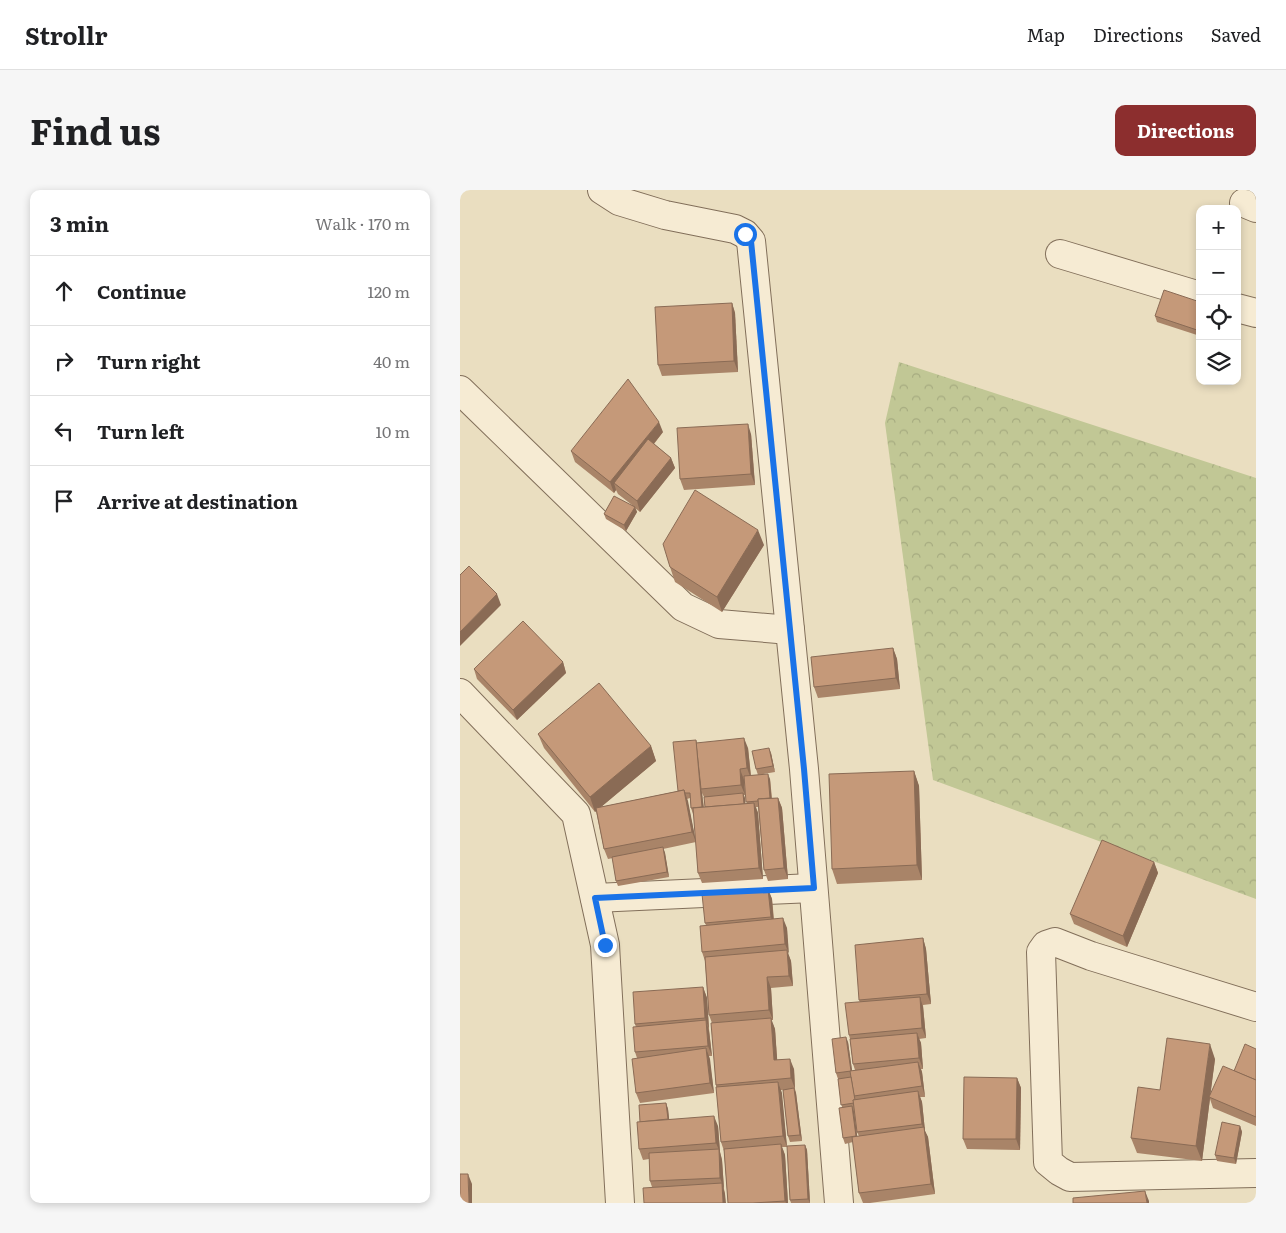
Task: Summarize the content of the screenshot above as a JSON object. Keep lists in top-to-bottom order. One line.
{"page":{"header":"Strollr","nav":["Map","Directions","Saved"],"title":"Find us","buttons":"Directions","heading":["3 min","Walk · 170 m"],"map_buttons":["+","−"],"list":[["Continue","120 m"],["Turn right","40 m"],["Turn left","10 m"],"Arrive at destination"]}}
